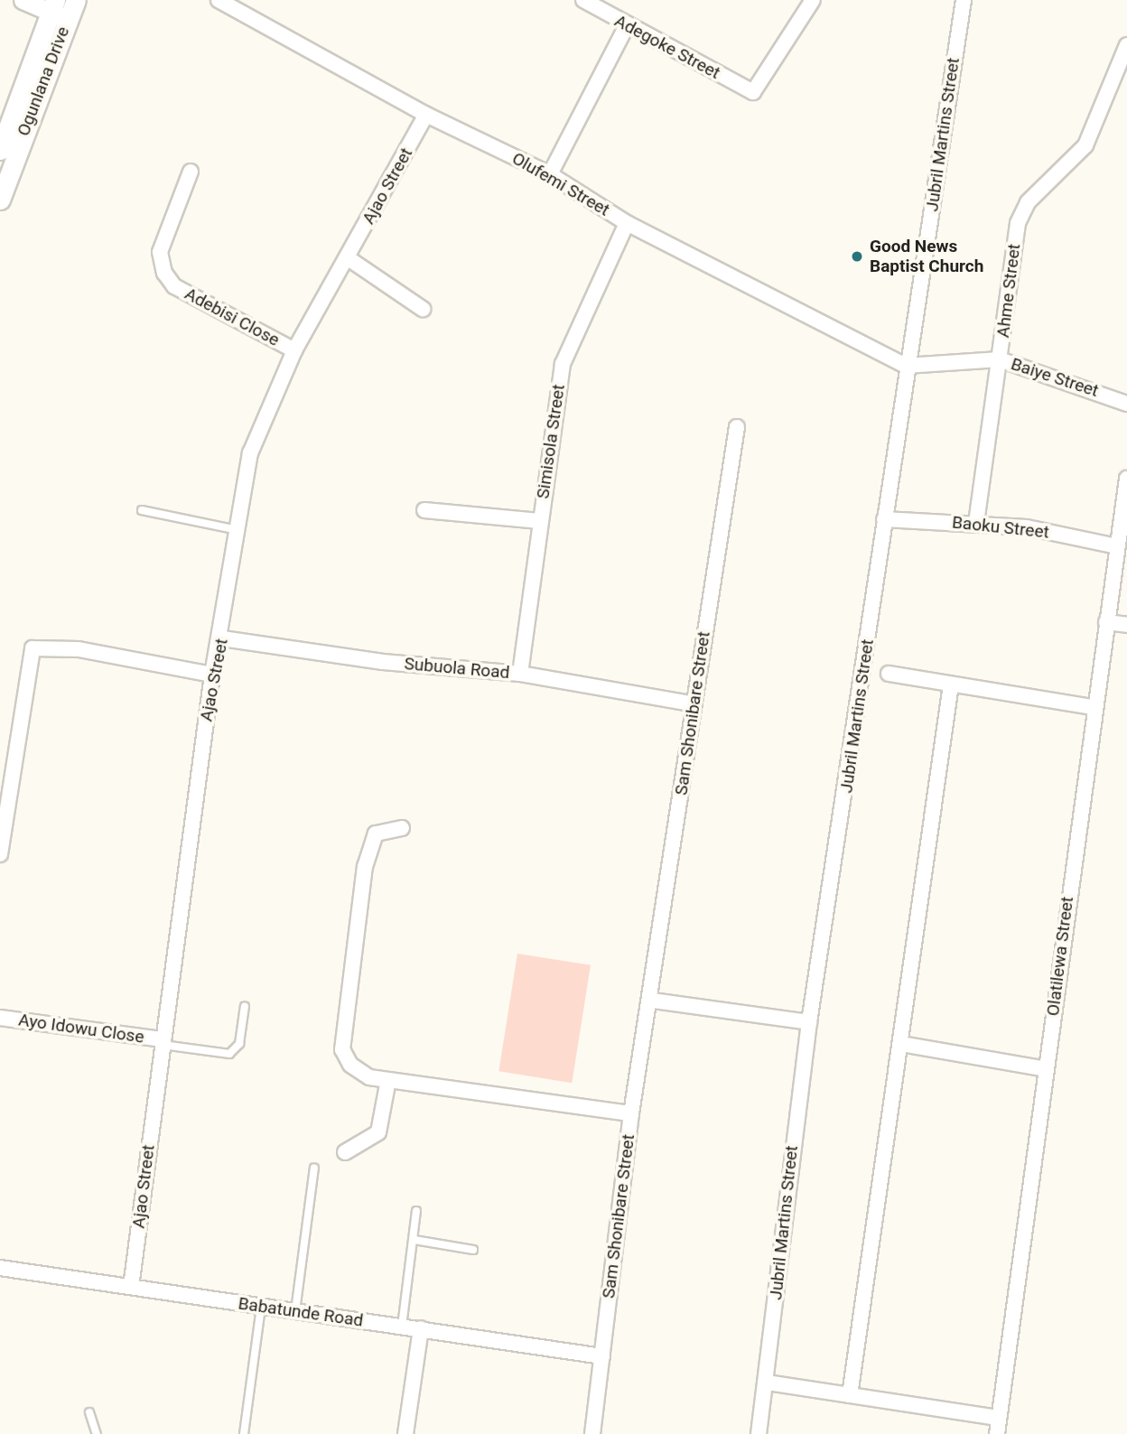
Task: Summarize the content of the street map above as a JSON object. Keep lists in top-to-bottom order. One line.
{"streets":{"main road":["Ogunlana Drive"],"street":["Adegoke Street","Jubril Martins Street","Olufemi Street","Ajao Street","Ahme Street","Adebisi Close","Baiye Street","Simisola Street","Baoku Street","Subuola Road","Sam Shonibare Street","Olatilewa Street","Ayo Idowu Close","Babatunde Road"]},"crossings":[["Jubril Martins Street","Olufemi Street"],["Jubril Martins Street","Baiye Street"],["Jubril Martins Street","Baoku Street"],["Olufemi Street","Ajao Street"],["Olufemi Street","Baiye Street"],["Olufemi Street","Simisola Street"],["Ajao Street","Adebisi Close"],["Ajao Street","Subuola Road"],["Ajao Street","Ayo Idowu Close"],["Ajao Street","Babatunde Road"],["Ahme Street","Baiye Street"],["Ahme Street","Baoku Street"],["Simisola Street","Subuola Road"],["Baoku Street","Olatilewa Street"],["Subuola Road","Sam Shonibare Street"],["Sam Shonibare Street","Babatunde Road"]],"places":["Good News Baptist Church"]}
